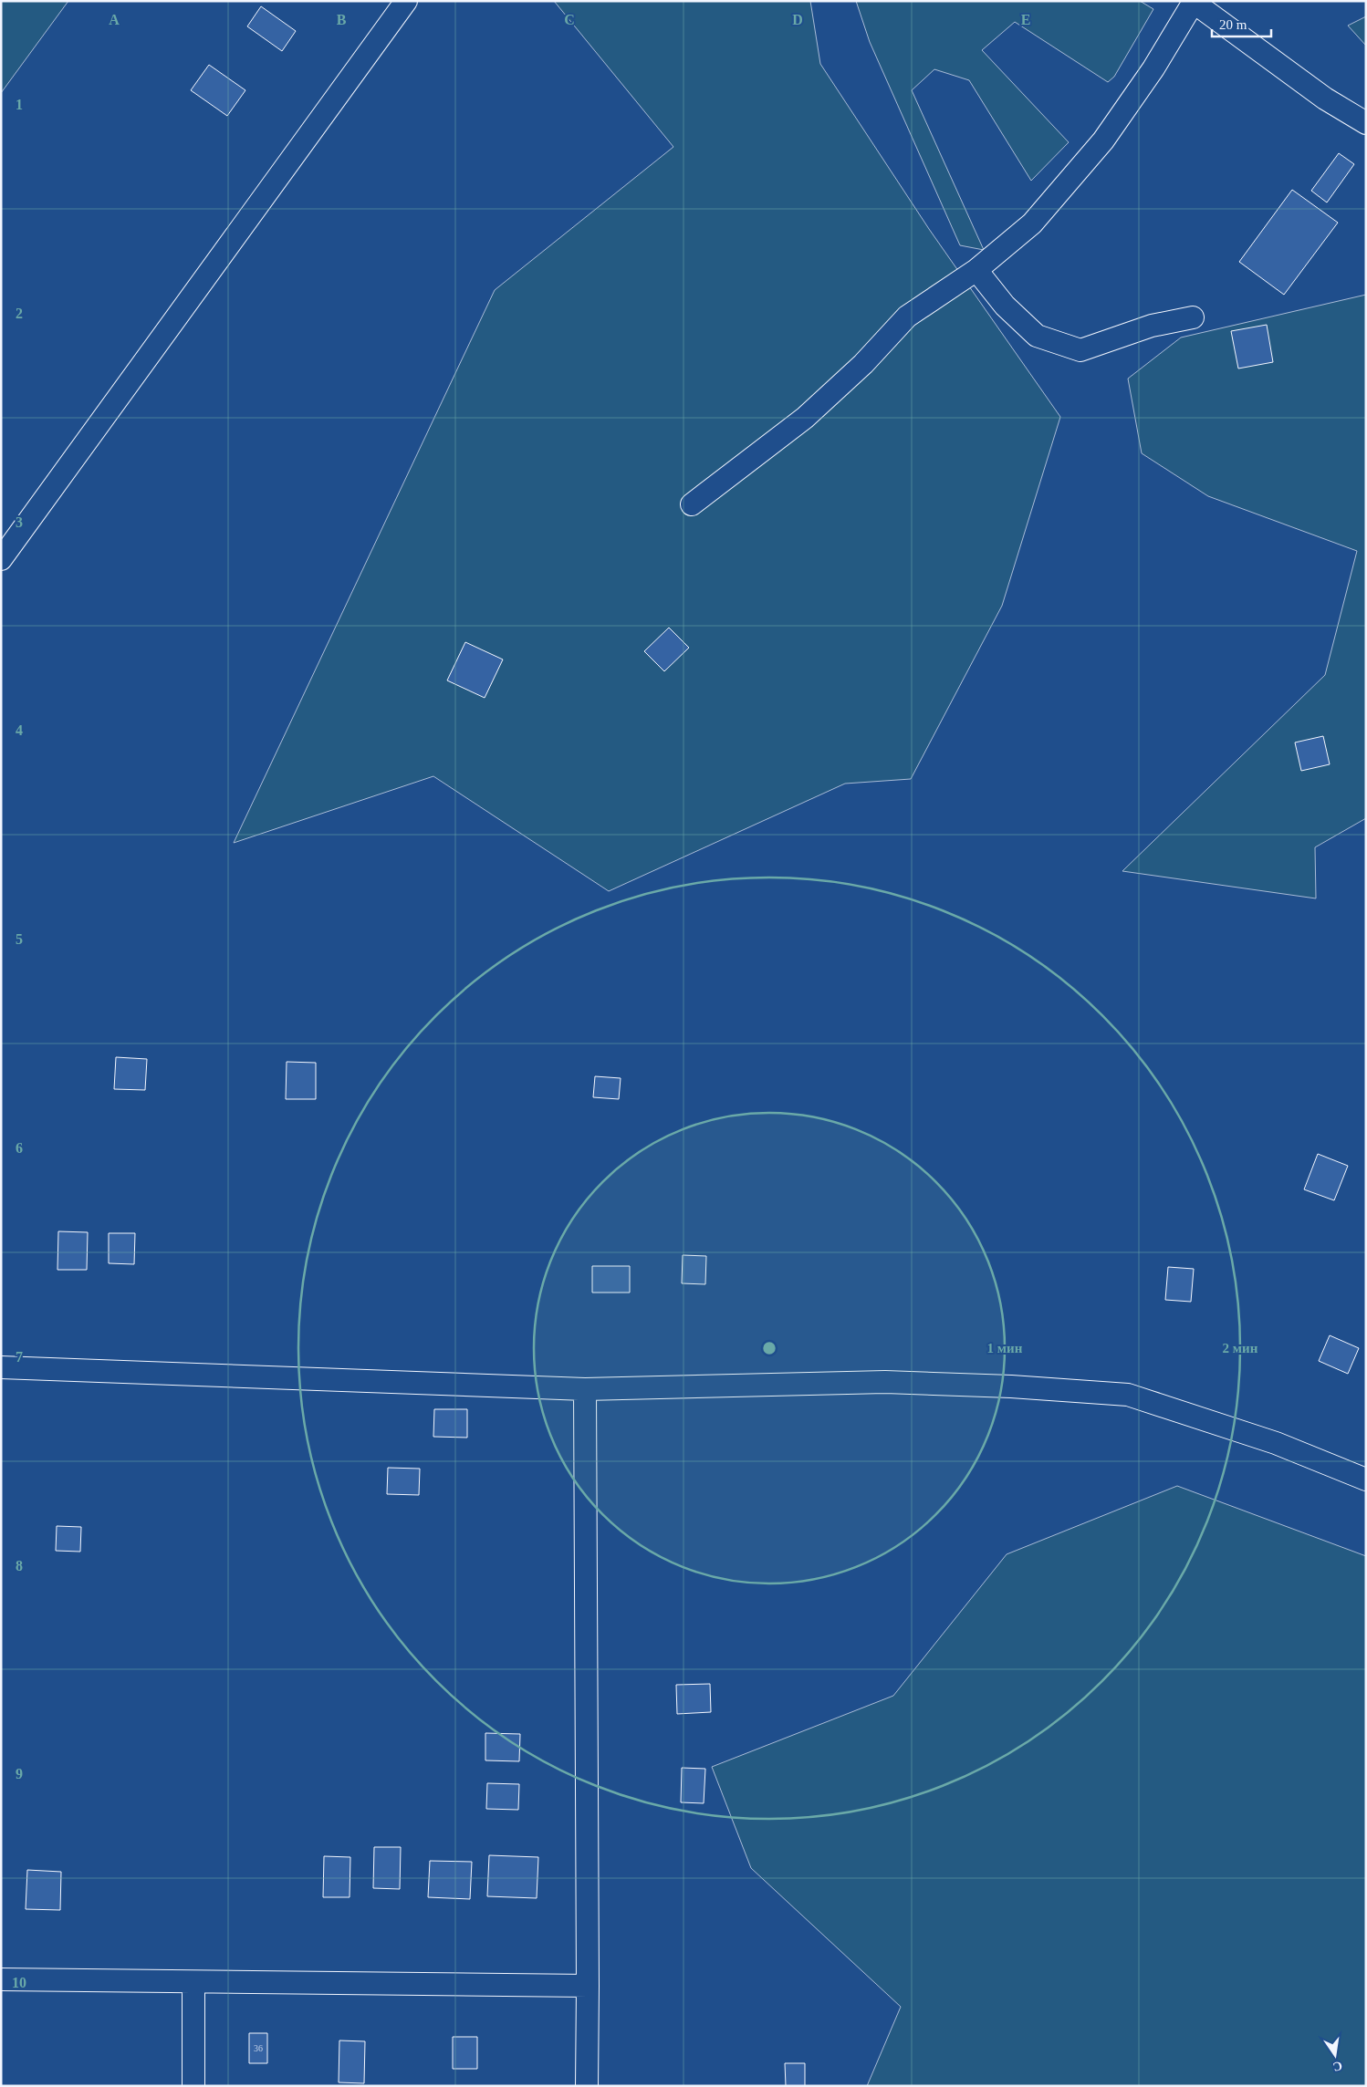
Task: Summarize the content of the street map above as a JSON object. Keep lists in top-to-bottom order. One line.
{"house_numbers":["36"],"scale_bar":"20 m","north":"bottom","grid":{"columns":["A","B","C","D","E"],"rows":["1","2","3","4","5","6","7","8","9","10"]},"rings":["1 мин","2 мин"]}
